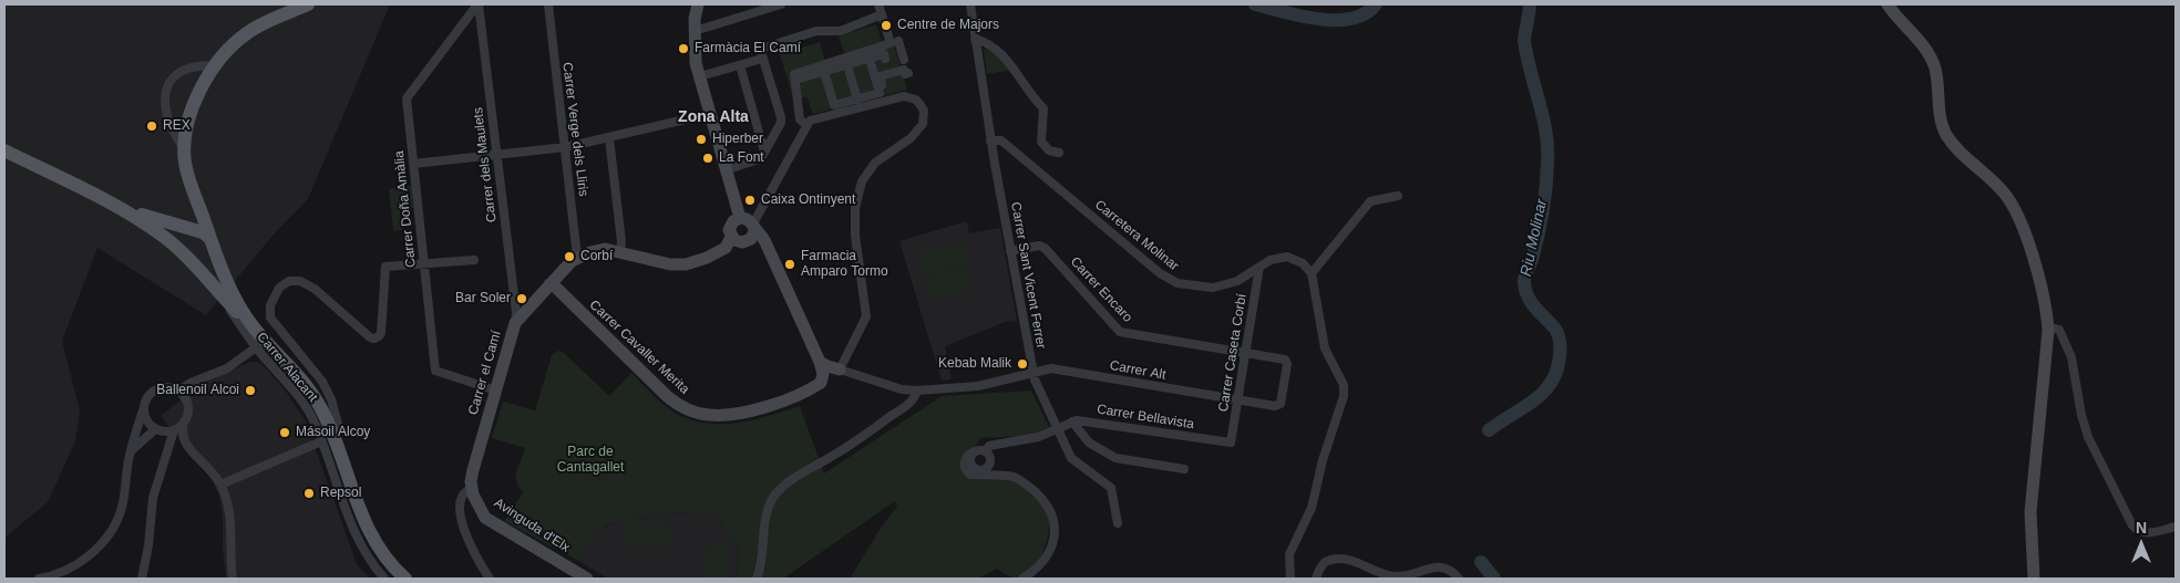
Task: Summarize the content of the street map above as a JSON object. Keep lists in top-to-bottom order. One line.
{"streets":{"main road":["Carrer Alacant"],"street":["Carrer Verge dels Lliris","Carrer dels Maulets","Carrer Doña Amàlia","Carretera Molinar","Carrer Sant Vicent Ferrer","Carrer Encaro","Carrer Cavaller Merita","Carrer Caseta Corbí","Carrer Alt","Carrer el Camí","Carrer Bellavista","Avinguda d'Elx"]},"crossings":[["Carrer Verge dels Lliris","Carrer el Camí"],["Carrer dels Maulets","Carrer Doña Amàlia"],["Carrer dels Maulets","Carrer el Camí"],["Carrer Doña Amàlia","Carrer el Camí"],["Carretera Molinar","Carrer Sant Vicent Ferrer"],["Carretera Molinar","Carrer Caseta Corbí"],["Carrer Sant Vicent Ferrer","Carrer Encaro"],["Carrer Sant Vicent Ferrer","Carrer Alt"],["Carrer Encaro","Carrer Caseta Corbí"],["Carrer Encaro","Carrer Alt"],["Carrer Cavaller Merita","Carrer Alt"],["Carrer Cavaller Merita","Carrer el Camí"],["Carrer Caseta Corbí","Carrer Alt"],["Carrer Caseta Corbí","Carrer Bellavista"],["Carrer el Camí","Avinguda d'Elx"]],"districts":["Zona Alta"],"water":["Riu Molinar"],"parks":["Parc de Cantagallet"],"places":["Centre de Majors","Farmàcia El Camí","REX","Hiperber","La Font","Caixa Ontinyent","Corbí","Farmacia Amparo Tormo","Bar Soler","Kebab Malik","Ballenoil Alcoi","Másoil Alcoy","Repsol"],"north":"top"}
